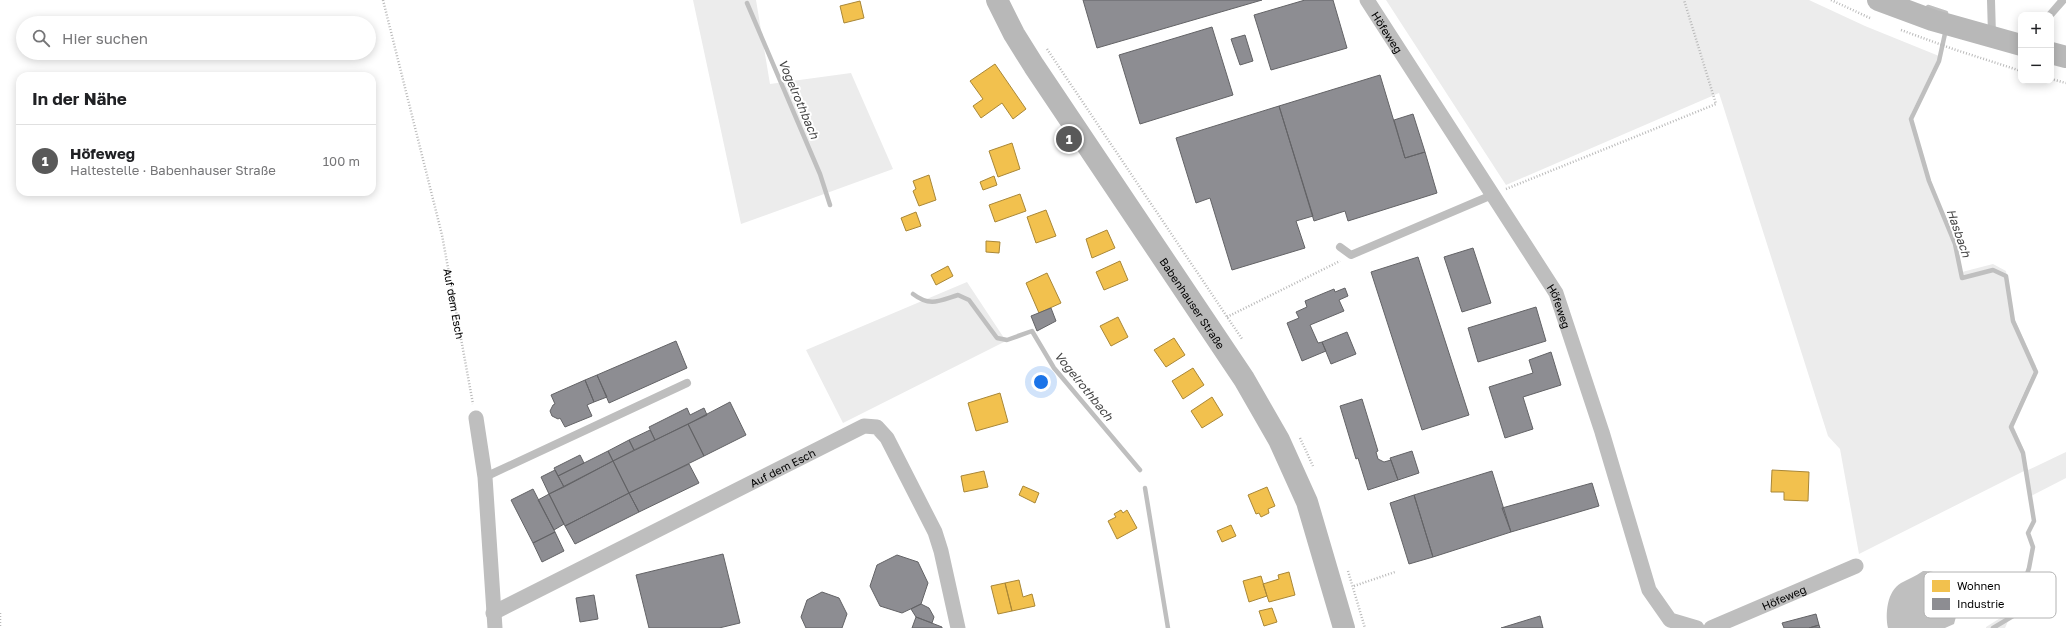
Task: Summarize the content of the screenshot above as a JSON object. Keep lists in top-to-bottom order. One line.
{"streets":{"main road":["Babenhauser Straße"],"street":["Höfeweg","Auf dem Esch"]},"water":["Vogelrothbach","Hasbach"],"legend":["Wohnen","Industrie"],"page":{"map_buttons":["+","−"],"search":"Hier suchen","heading":"In der Nähe","pins":"1","list":[{"mark":"1","name":"Höfeweg","note":"Haltestelle · Babenhauser Straße","value":"100 m"}]}}
